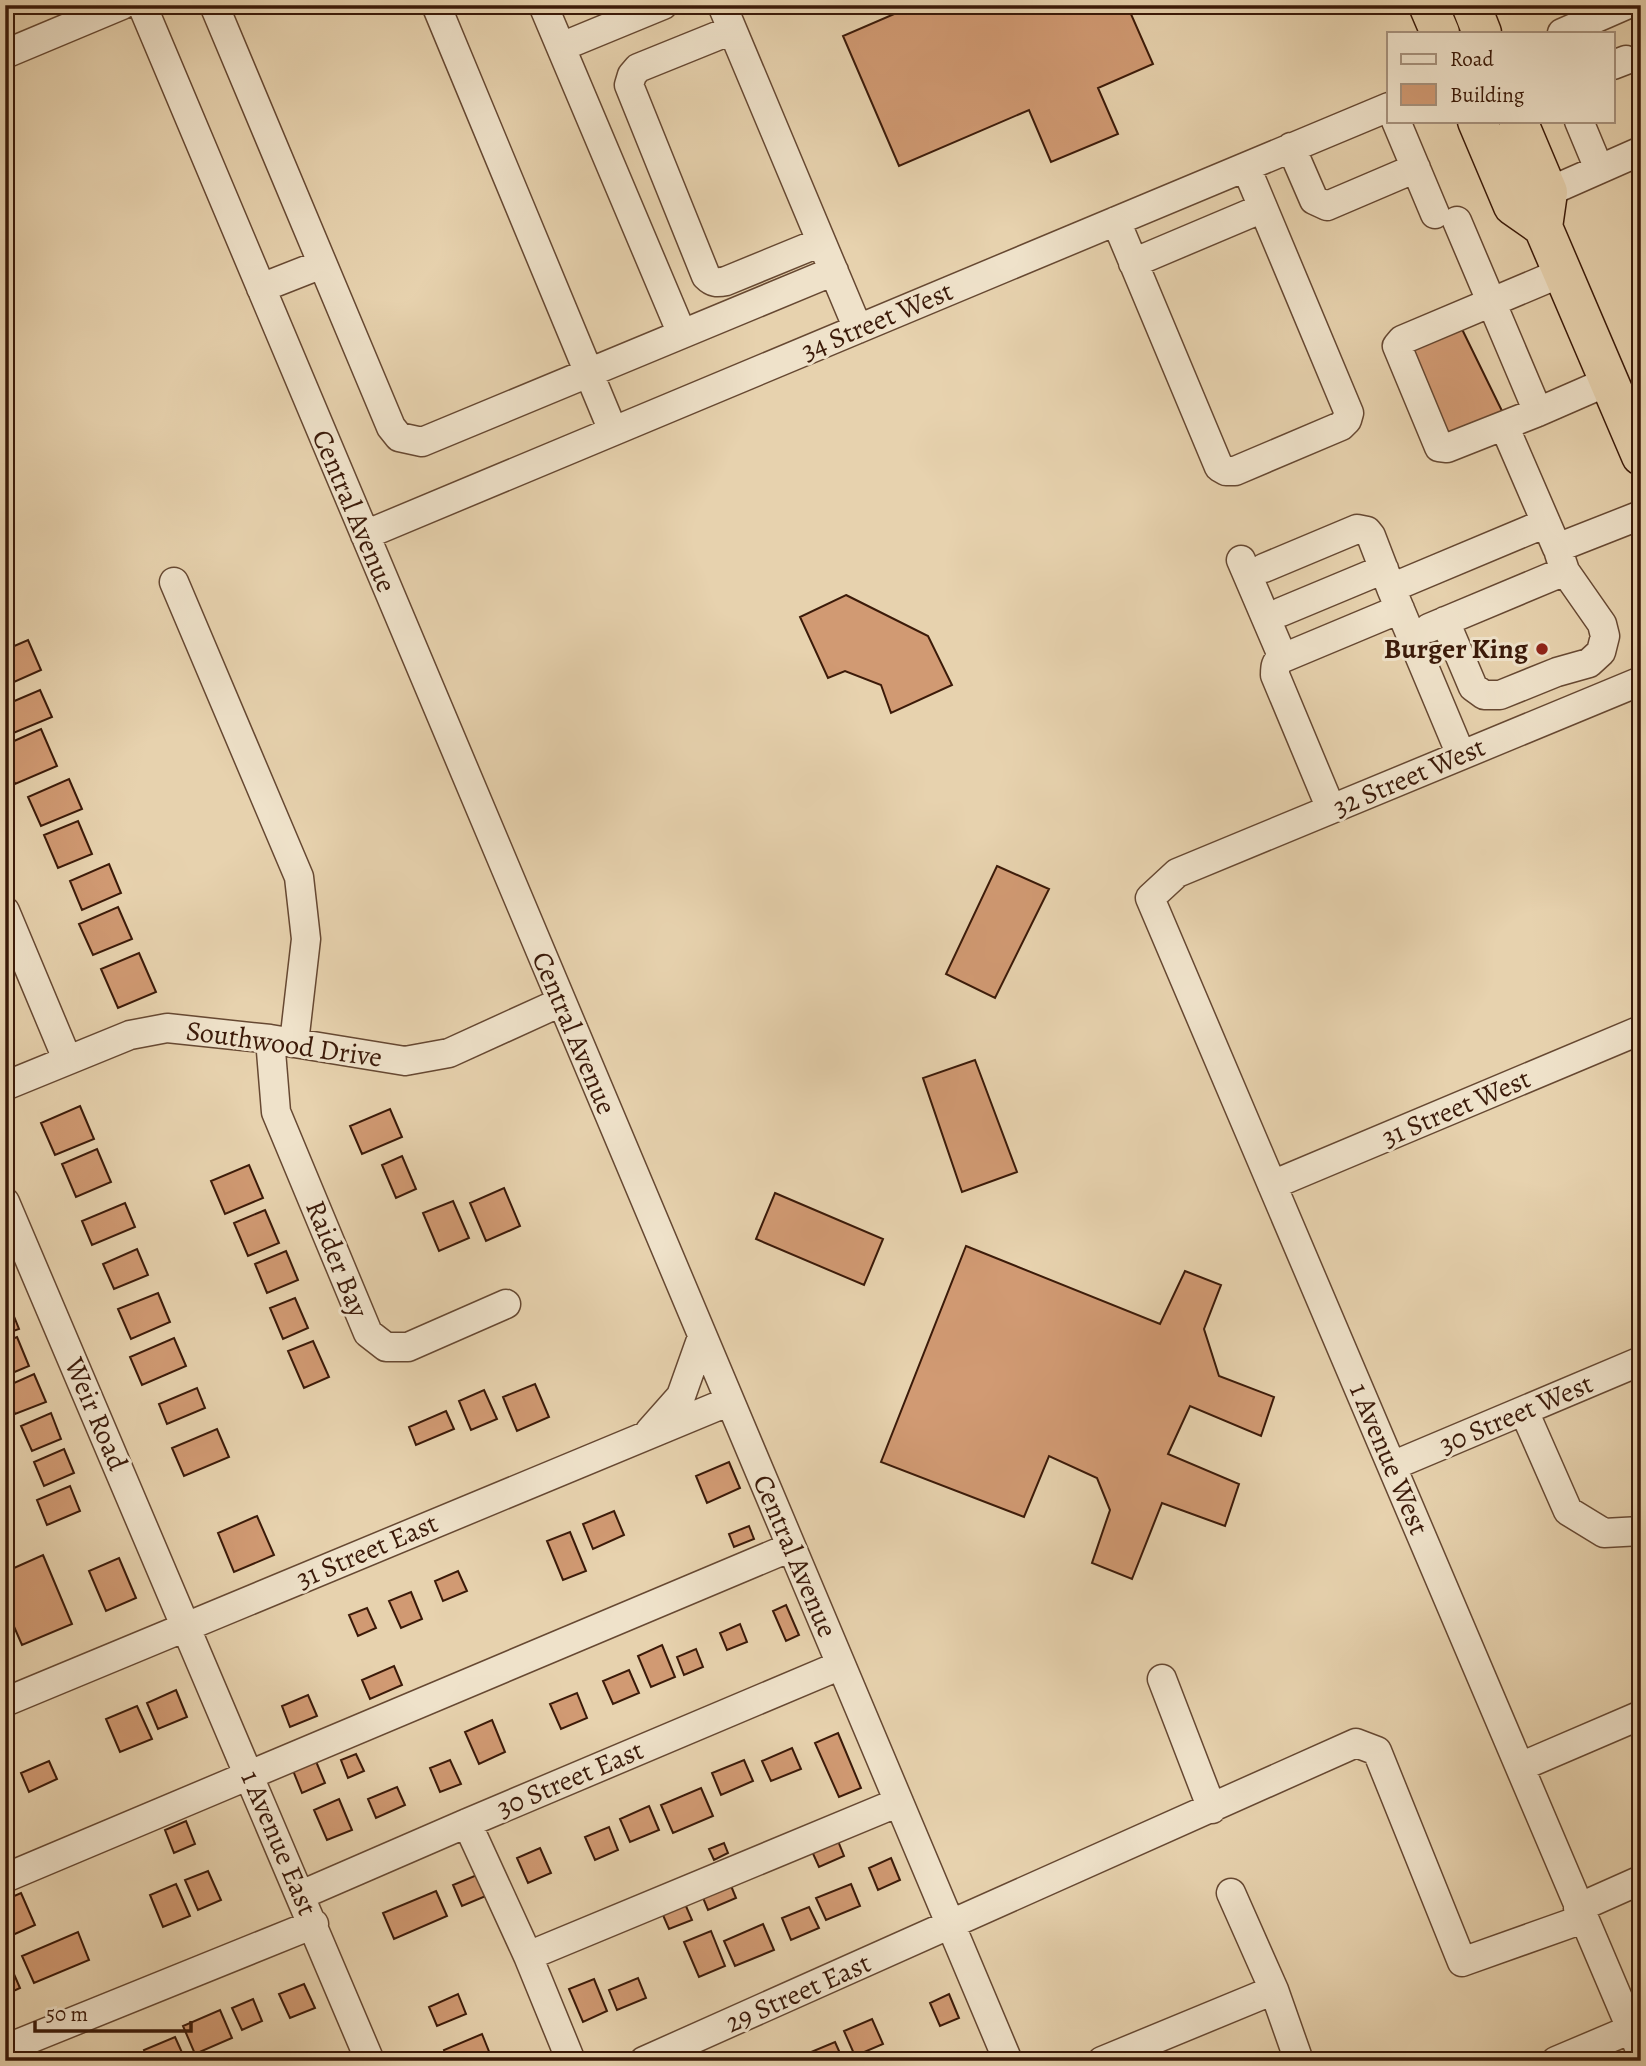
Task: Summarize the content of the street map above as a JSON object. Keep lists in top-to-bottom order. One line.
{"streets":{"street":["34 Street West","Central Avenue","32 Street West","Southwood Drive","31 Street West","Raider Bay","Weir Road","30 Street West","1 Avenue West","31 Street East","30 Street East","1 Avenue East","29 Street East"]},"crossings":[["34 Street West","Central Avenue"],["Central Avenue","Southwood Drive"],["Central Avenue","31 Street East"],["Central Avenue","30 Street East"],["Central Avenue","29 Street East"],["32 Street West","1 Avenue West"],["Southwood Drive","Raider Bay"],["31 Street West","1 Avenue West"],["Weir Road","31 Street East"],["Weir Road","1 Avenue East"],["30 Street West","1 Avenue West"],["1 Avenue West","29 Street East"],["31 Street East","1 Avenue East"],["30 Street East","1 Avenue East"]],"places":["Burger King"],"legend":["Road","Building"],"scale_bar":"50 m"}
